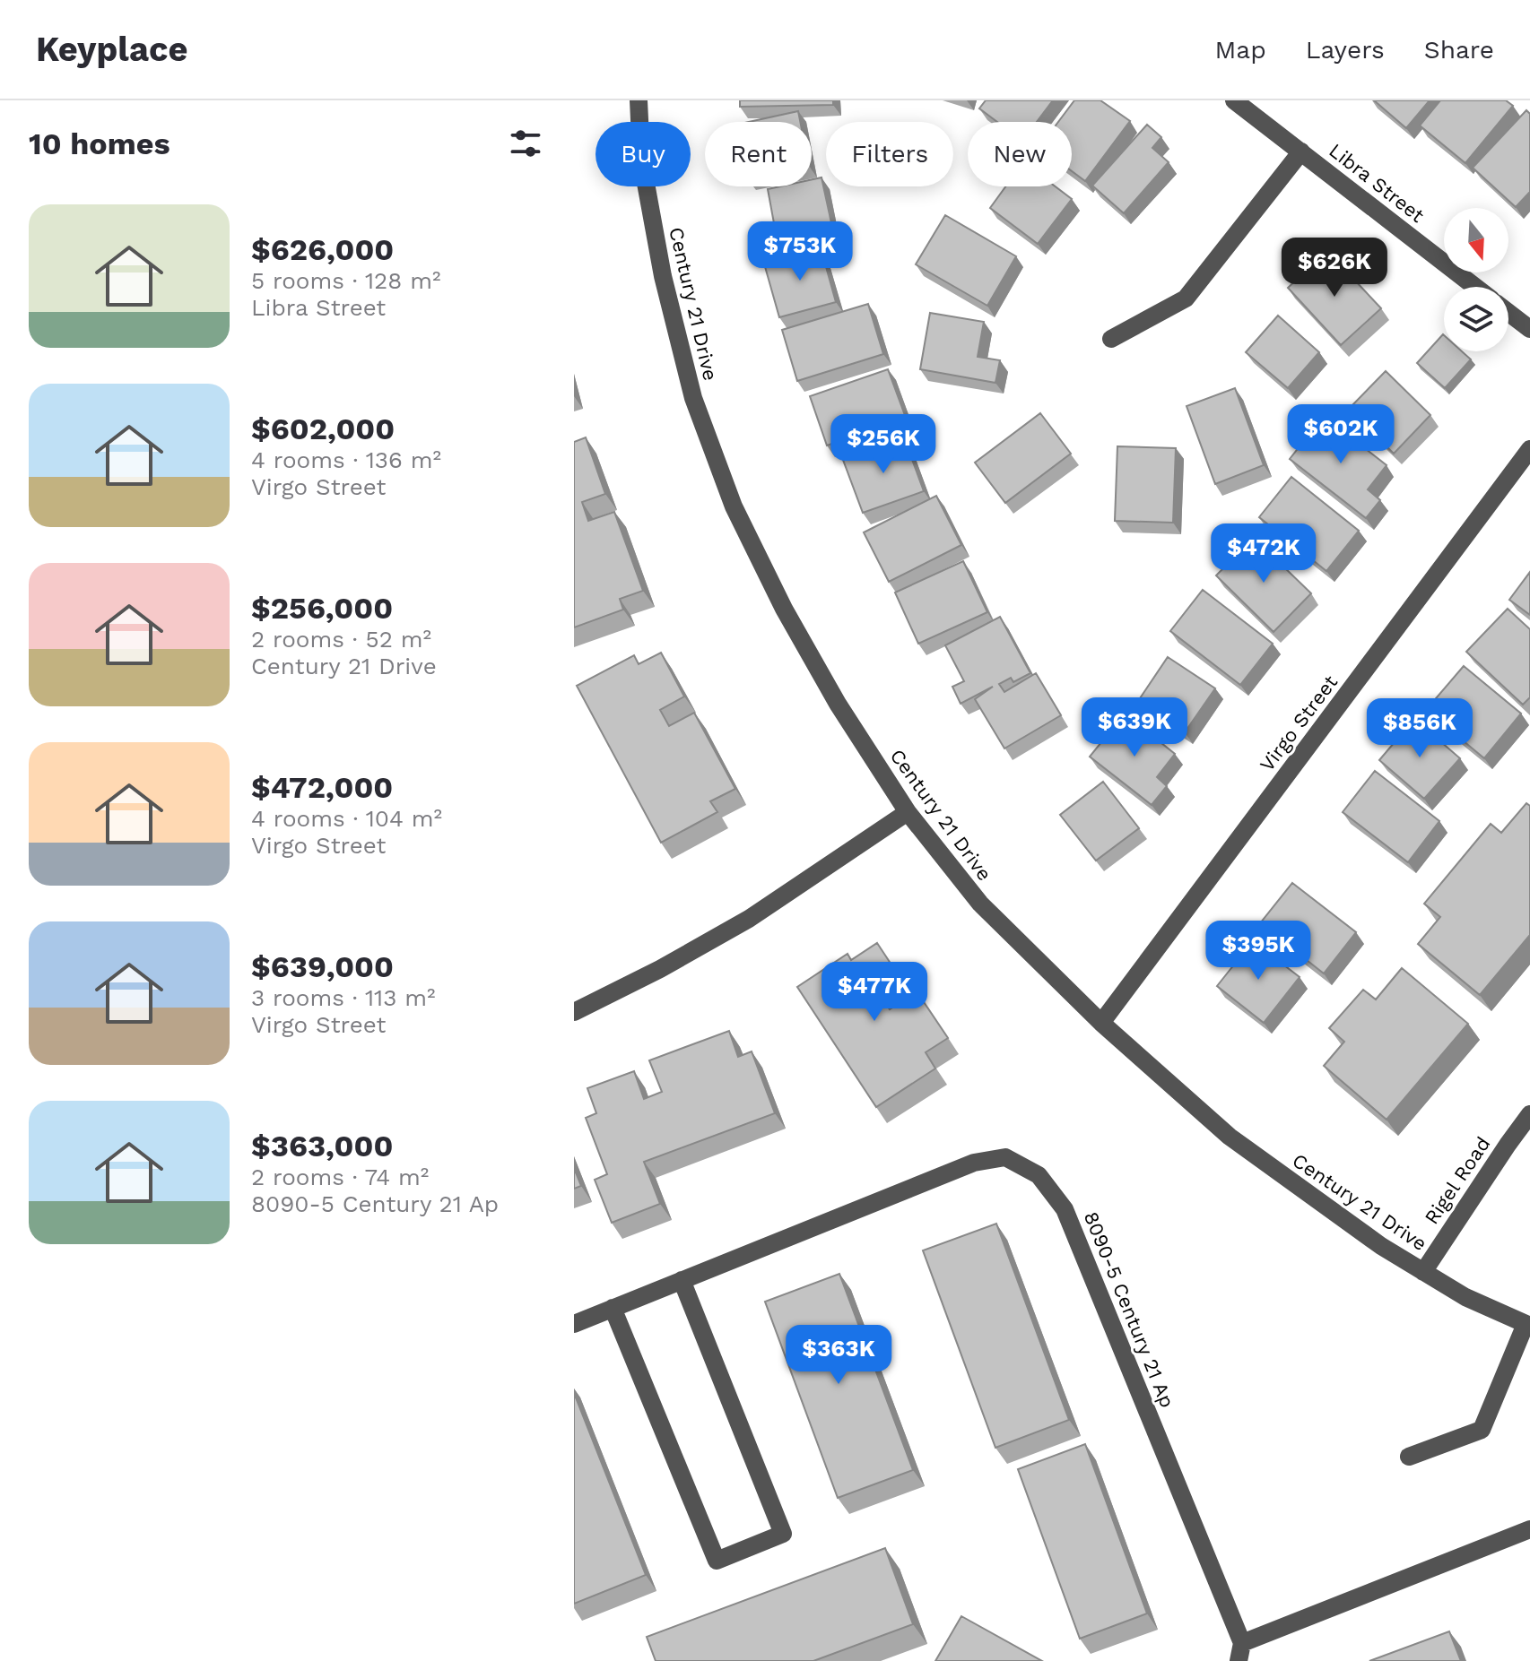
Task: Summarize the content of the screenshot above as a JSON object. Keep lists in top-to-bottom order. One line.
{"streets":{"street":["Libra Street","Century 21 Drive","Virgo Street","Rigel Road","8090-5 Century 21 Ap"]},"crossings":[["Century 21 Drive","Virgo Street"],["Century 21 Drive","Rigel Road"]],"north":"bottom","page":{"header":"Keyplace","nav":["Map","Layers","Share"],"heading":"10 homes","chip":["Buy","Rent","Filters","New"],"list":[{"name":"$626,000","note":"5 rooms · 128 m² · Libra Street"},{"name":"$602,000","note":"4 rooms · 136 m² · Virgo Street"},{"name":"$256,000","note":"2 rooms · 52 m² · Century 21 Drive"},{"name":"$472,000","note":"4 rooms · 104 m² · Virgo Street"},{"name":"$639,000","note":"3 rooms · 113 m² · Virgo Street"},{"name":"$363,000","note":"2 rooms · 74 m² · 8090-5 Century 21 Ap"}],"price":["$753K","$626K","$602K","$256K","$472K","$639K","$856K","$395K","$477K","$363K"]}}
